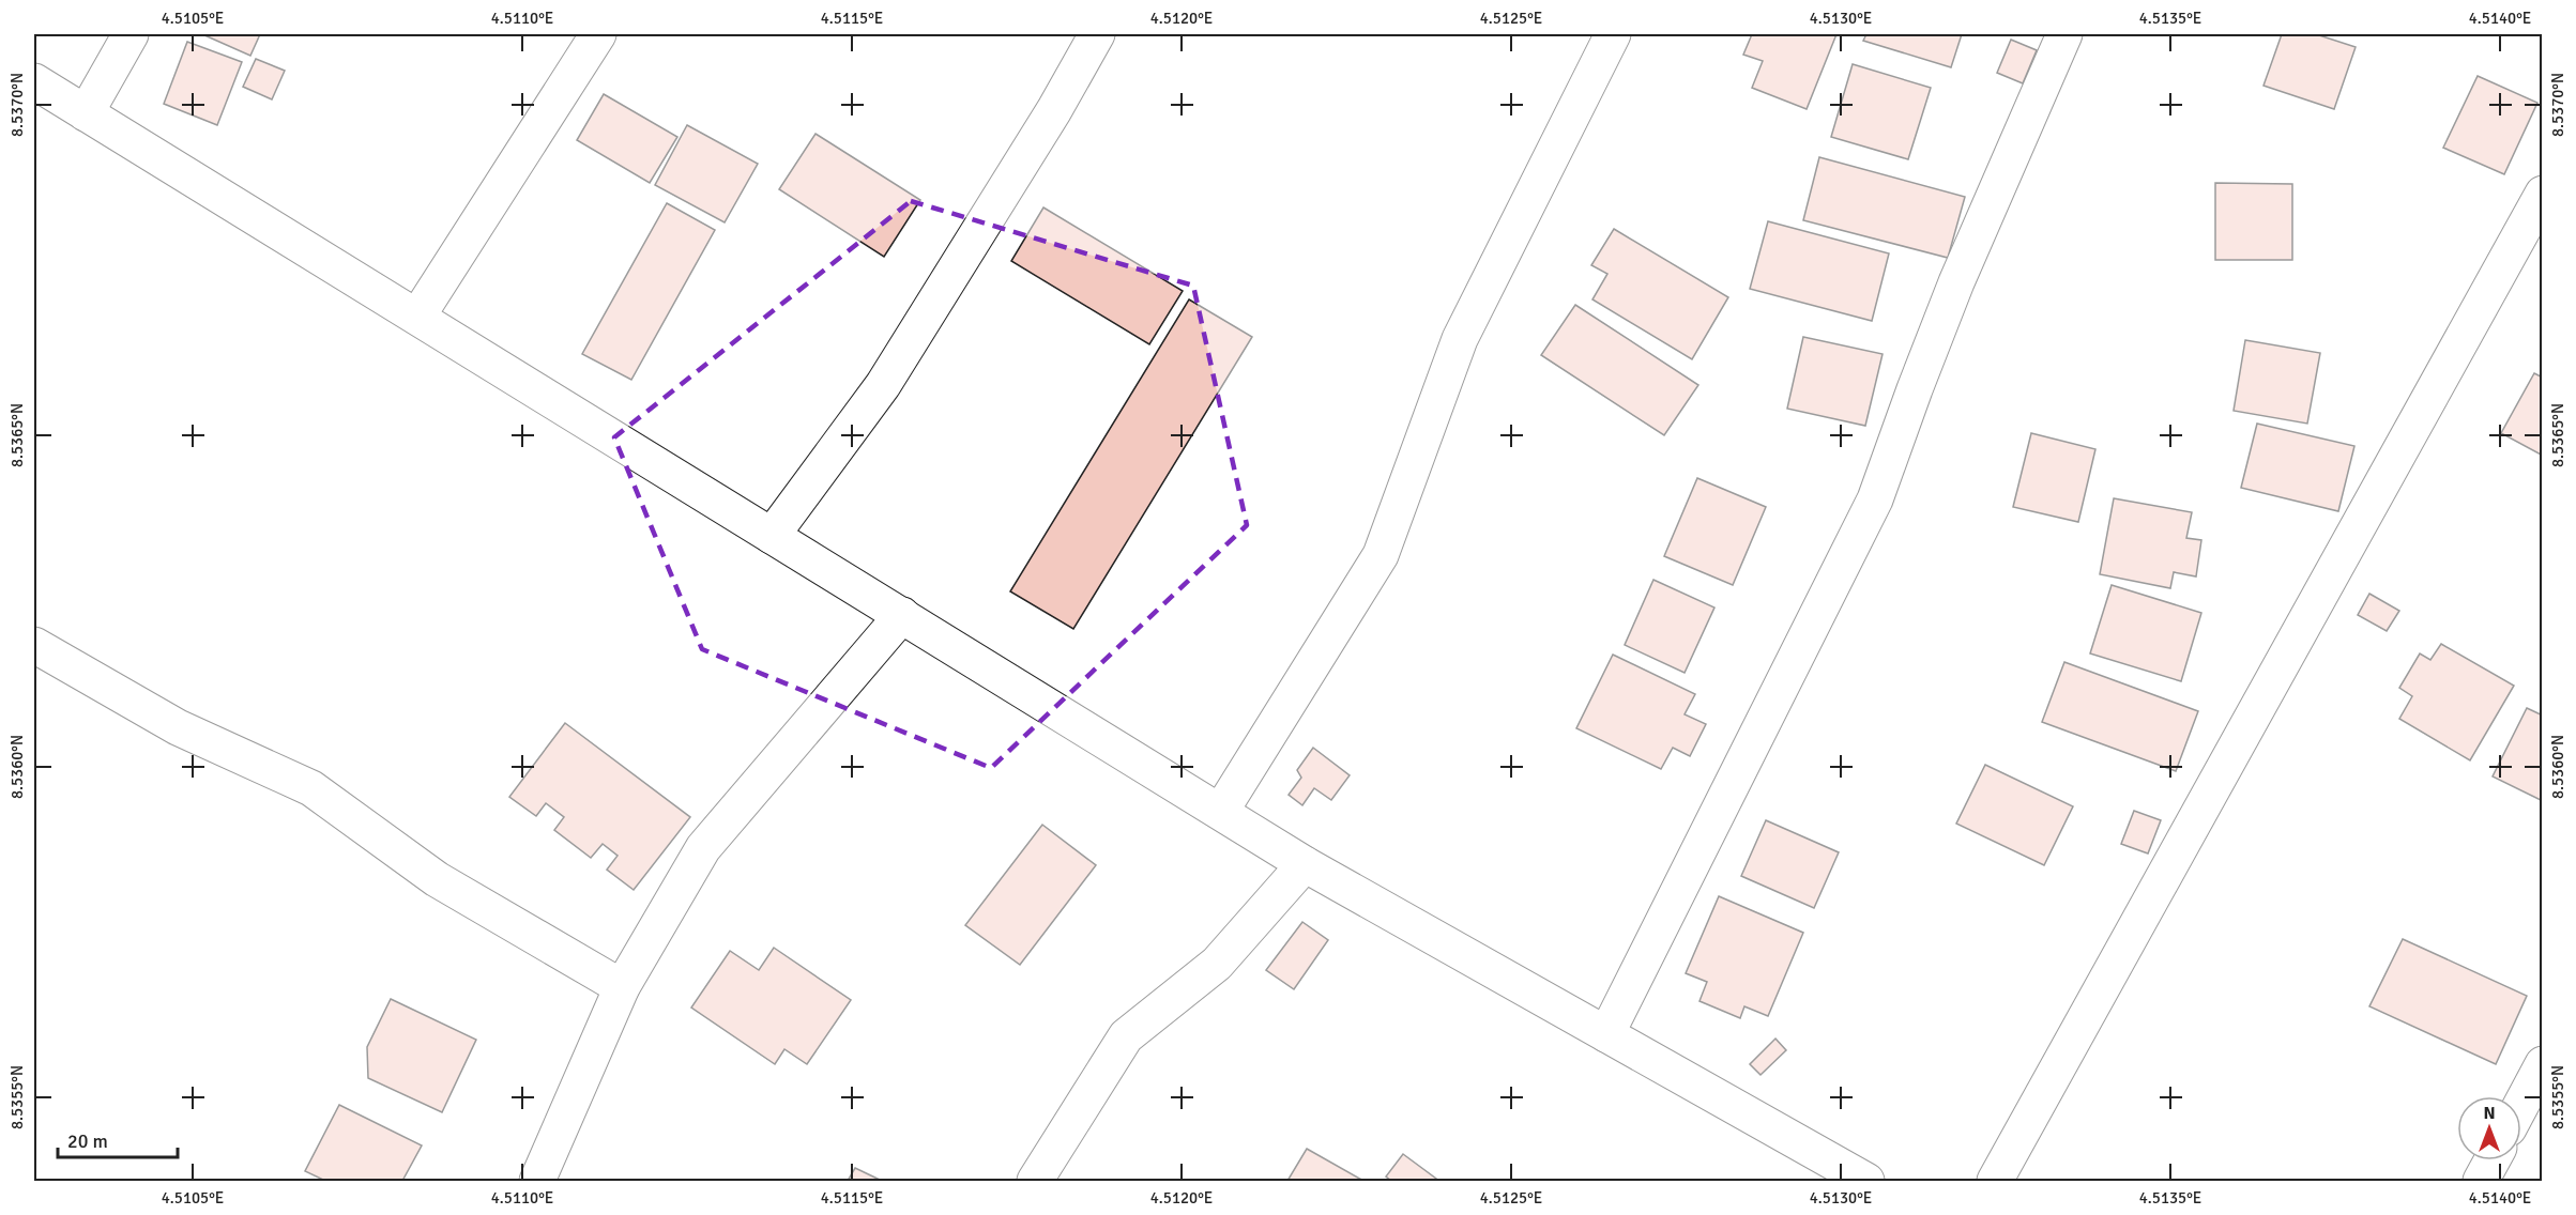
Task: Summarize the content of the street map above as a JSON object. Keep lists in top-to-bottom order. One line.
{"scale_bar":"20 m","north":"top","coordinates":["4.5105°E","4.5110°E","4.5115°E","4.5120°E","4.5125°E","4.5130°E","4.5135°E","4.5140°E","8.5370°N","8.5365°N","8.5360°N","8.5355°N"]}
